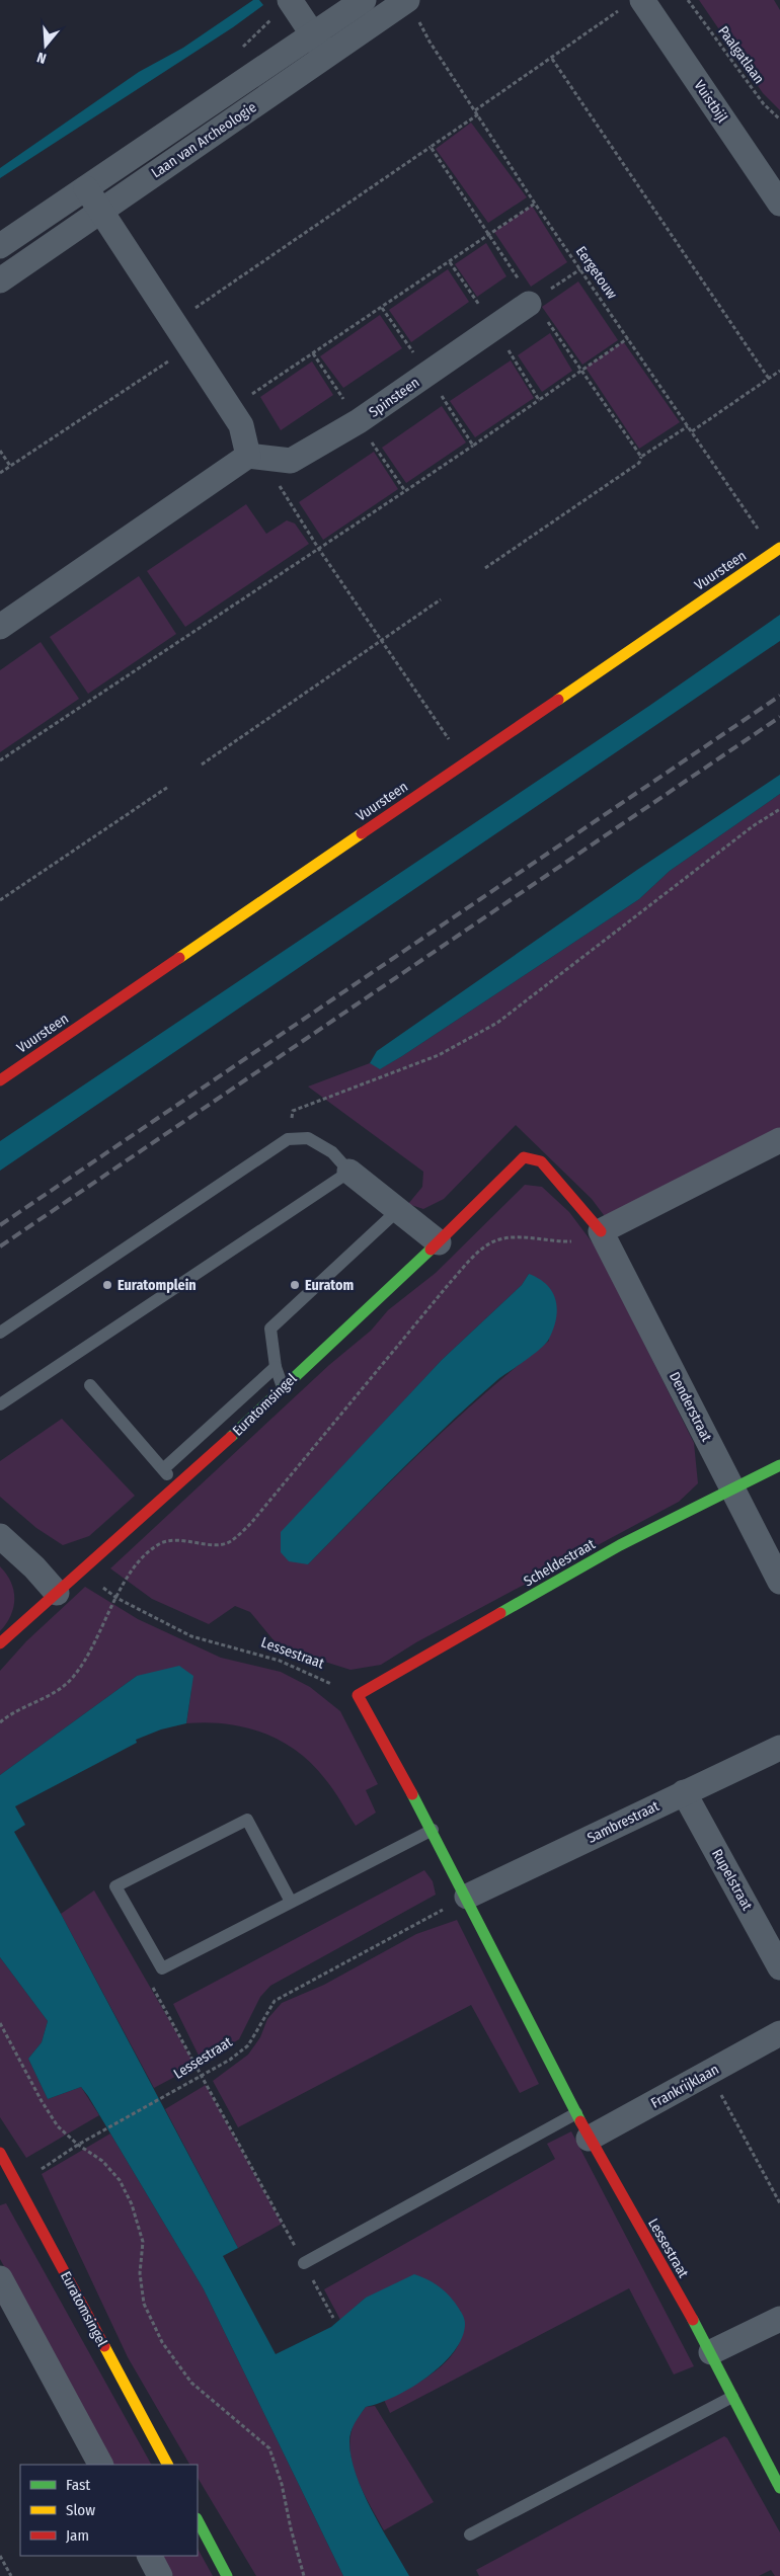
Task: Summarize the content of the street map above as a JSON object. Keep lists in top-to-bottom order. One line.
{"streets":{"street":["Vuistbijl","Laan van Archeologie","Spinsteen","Vuursteen","Euratomsingel","Denderstraat","Scheldestraat","Lessestraat","Sambrestraat","Rupelstraat","Frankrijklaan"],"path":["Paalgatlaan","Eergetouw"]},"crossings":[["Laan van Archeologie","Eergetouw"],["Eergetouw","Vuursteen"],["Euratomsingel","Denderstraat"],["Euratomsingel","Lessestraat"],["Denderstraat","Scheldestraat"],["Scheldestraat","Lessestraat"],["Lessestraat","Sambrestraat"],["Lessestraat","Frankrijklaan"],["Sambrestraat","Rupelstraat"]],"places":["Euratomplein","Euratom"],"legend":["Fast","Slow","Jam"],"north":"bottom"}
